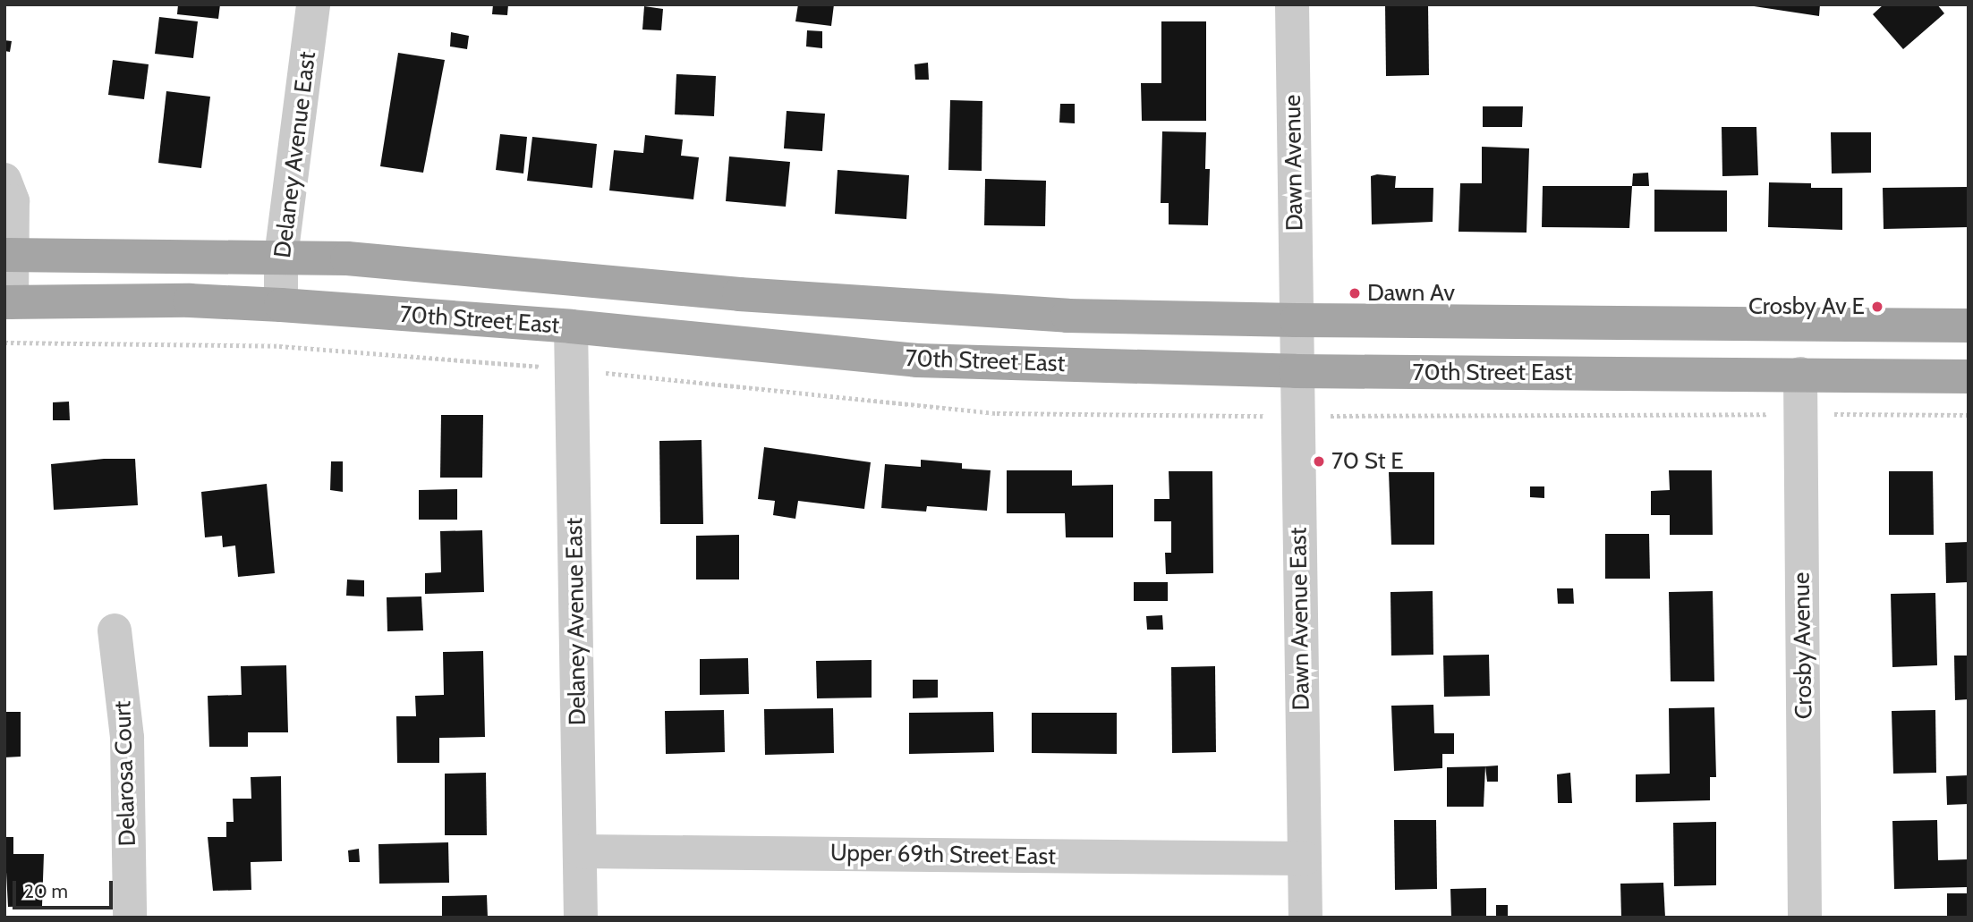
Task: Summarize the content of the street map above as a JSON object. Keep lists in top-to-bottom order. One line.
{"streets":{"main road":["70th Street East"],"street":["Delaney Avenue East","Dawn Avenue","Dawn Avenue East","Crosby Avenue","Delarosa Court","Upper 69th Street East"]},"crossings":[["Delaney Avenue East","70th Street East"],["Delaney Avenue East","Upper 69th Street East"],["Dawn Avenue","70th Street East"],["Dawn Avenue","Dawn Avenue East"],["70th Street East","Dawn Avenue East"],["70th Street East","Crosby Avenue"],["Dawn Avenue East","Upper 69th Street East"]],"places":["Dawn Av","Crosby Av E","70 St E"],"scale_bar":"20 m"}
